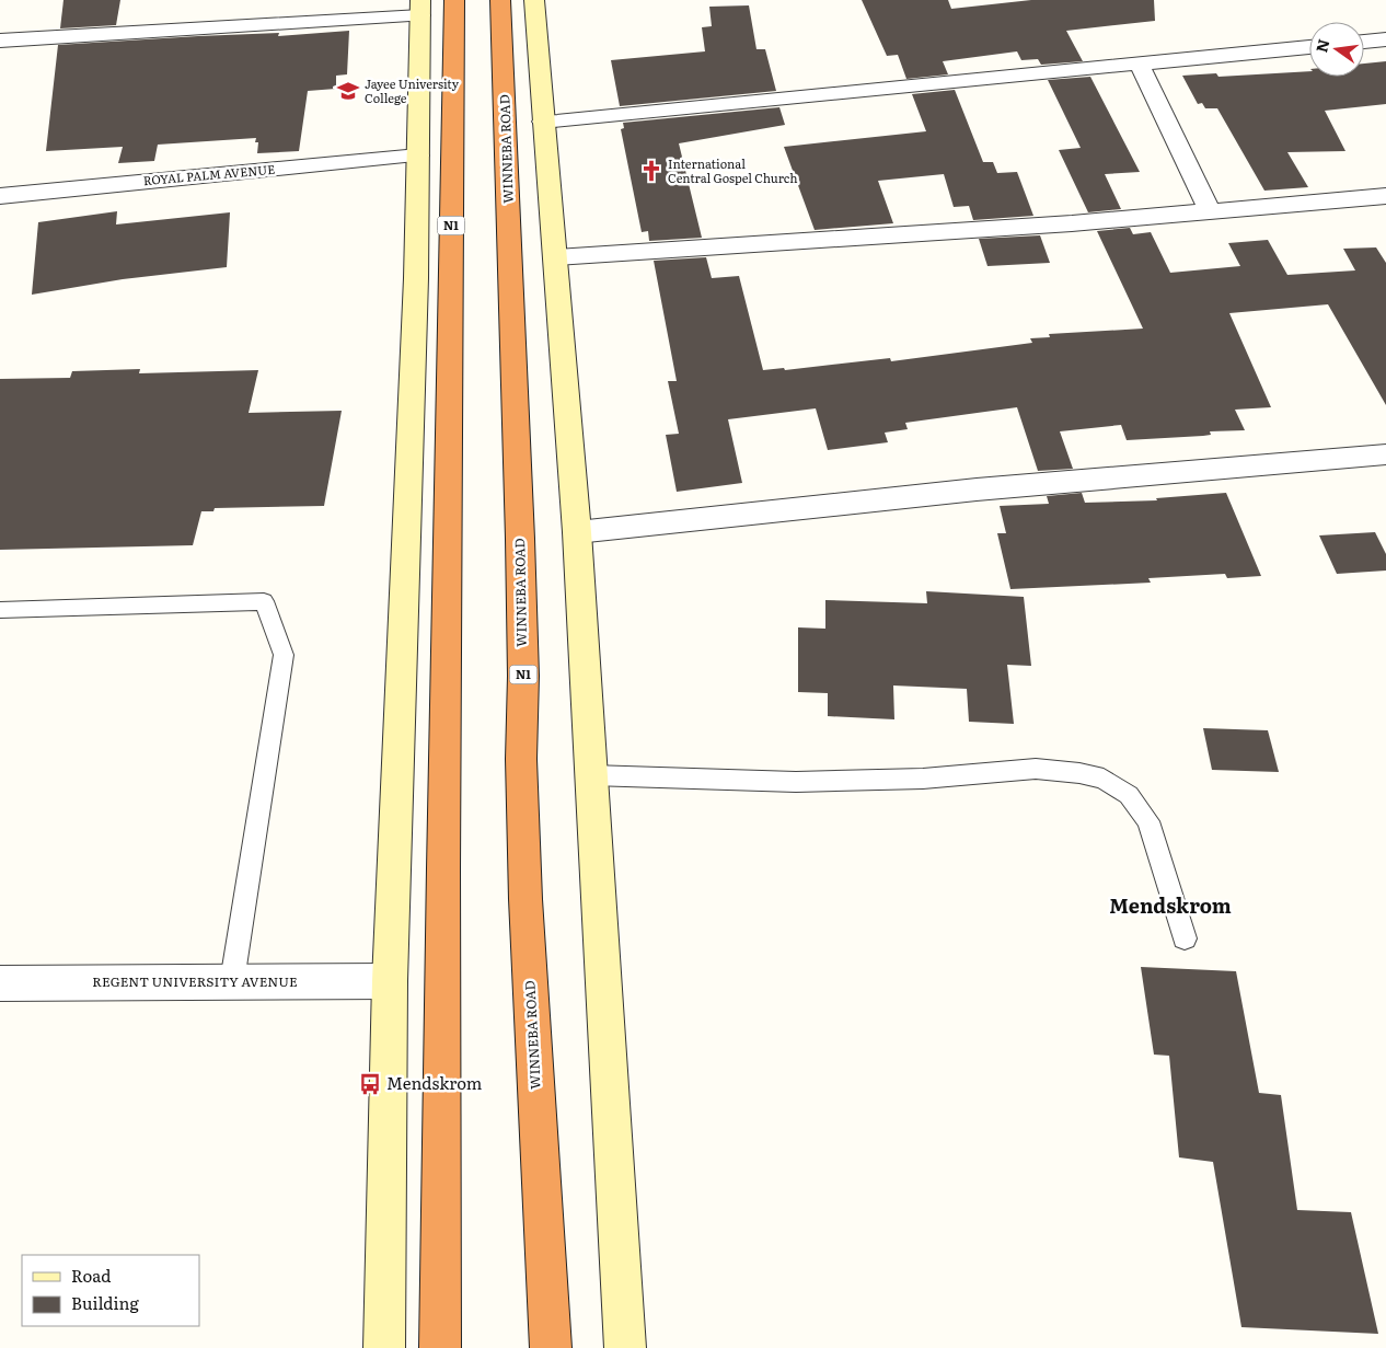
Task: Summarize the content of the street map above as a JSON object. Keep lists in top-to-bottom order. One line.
{"streets":{"highway":["WINNEBA ROAD","N1"],"street":["ROYAL PALM AVENUE","REGENT UNIVERSITY AVENUE"]},"districts":["Mendskrom"],"places":{"school or university":["Jayee University College"],"church":["International Central Gospel Church"],"bus stop":["Mendskrom"]},"legend":["Road","Building"],"north":"left"}
